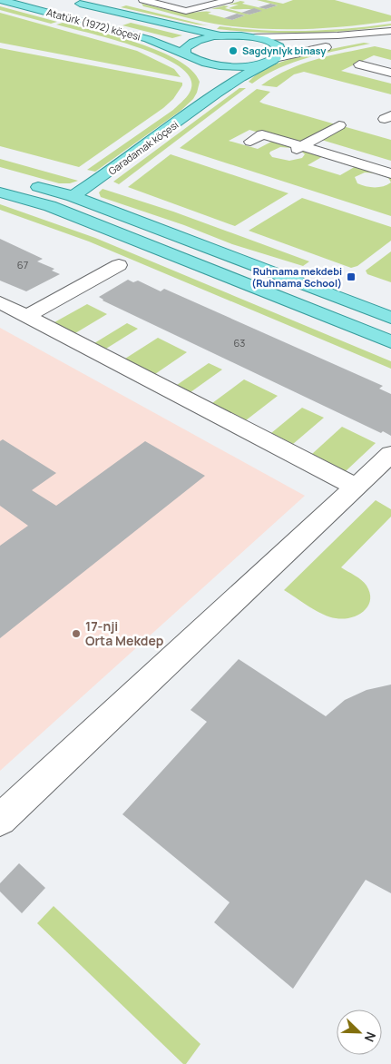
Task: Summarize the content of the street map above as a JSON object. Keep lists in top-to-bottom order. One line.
{"streets":{"main road":["Atatürk (1972) köçesi","Garadamak köçesi"]},"places":{"other":["Sagdynlyk binasy","17-nji Orta Mekdep"],"transit":["Ruhnama mekdebi (Ruhnama School)"]},"house_numbers":["67","63"],"north":"bottom right"}
